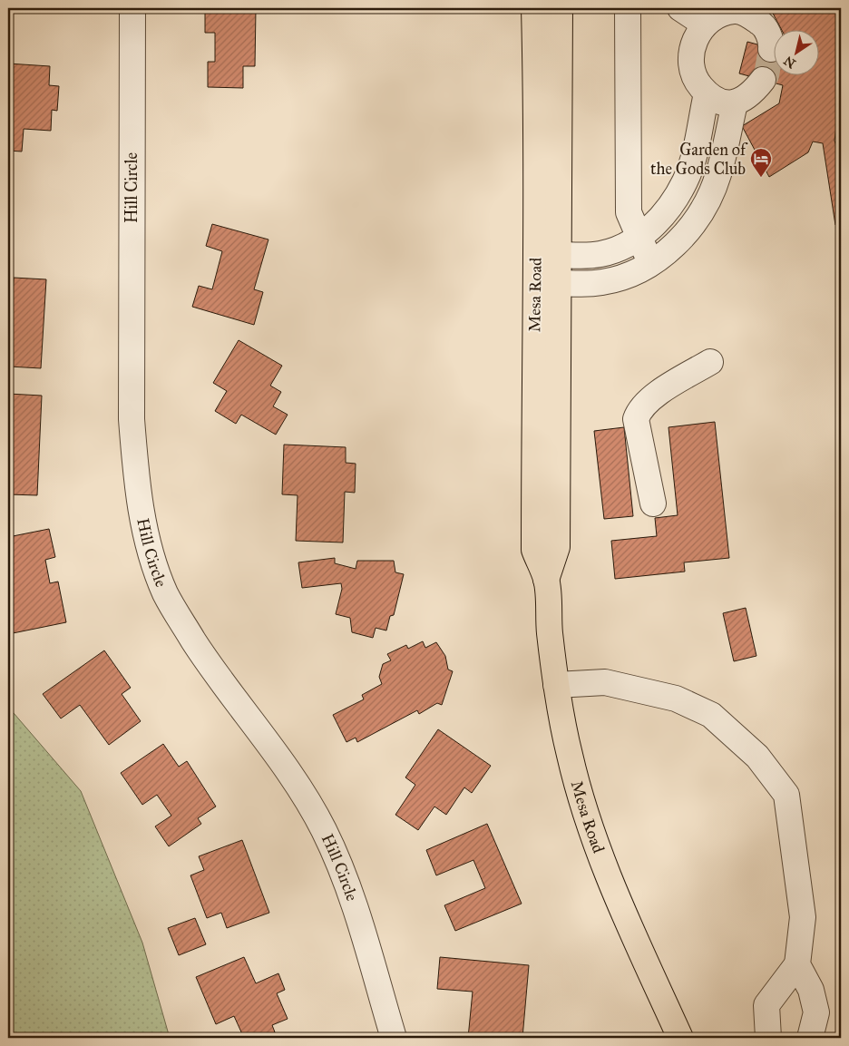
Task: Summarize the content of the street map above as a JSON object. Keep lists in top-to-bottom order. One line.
{"streets":{"main road":["Mesa Road"],"street":["Hill Circle"]},"places":{"hotel":["Garden of the Gods Club"]},"north":"bottom left"}
